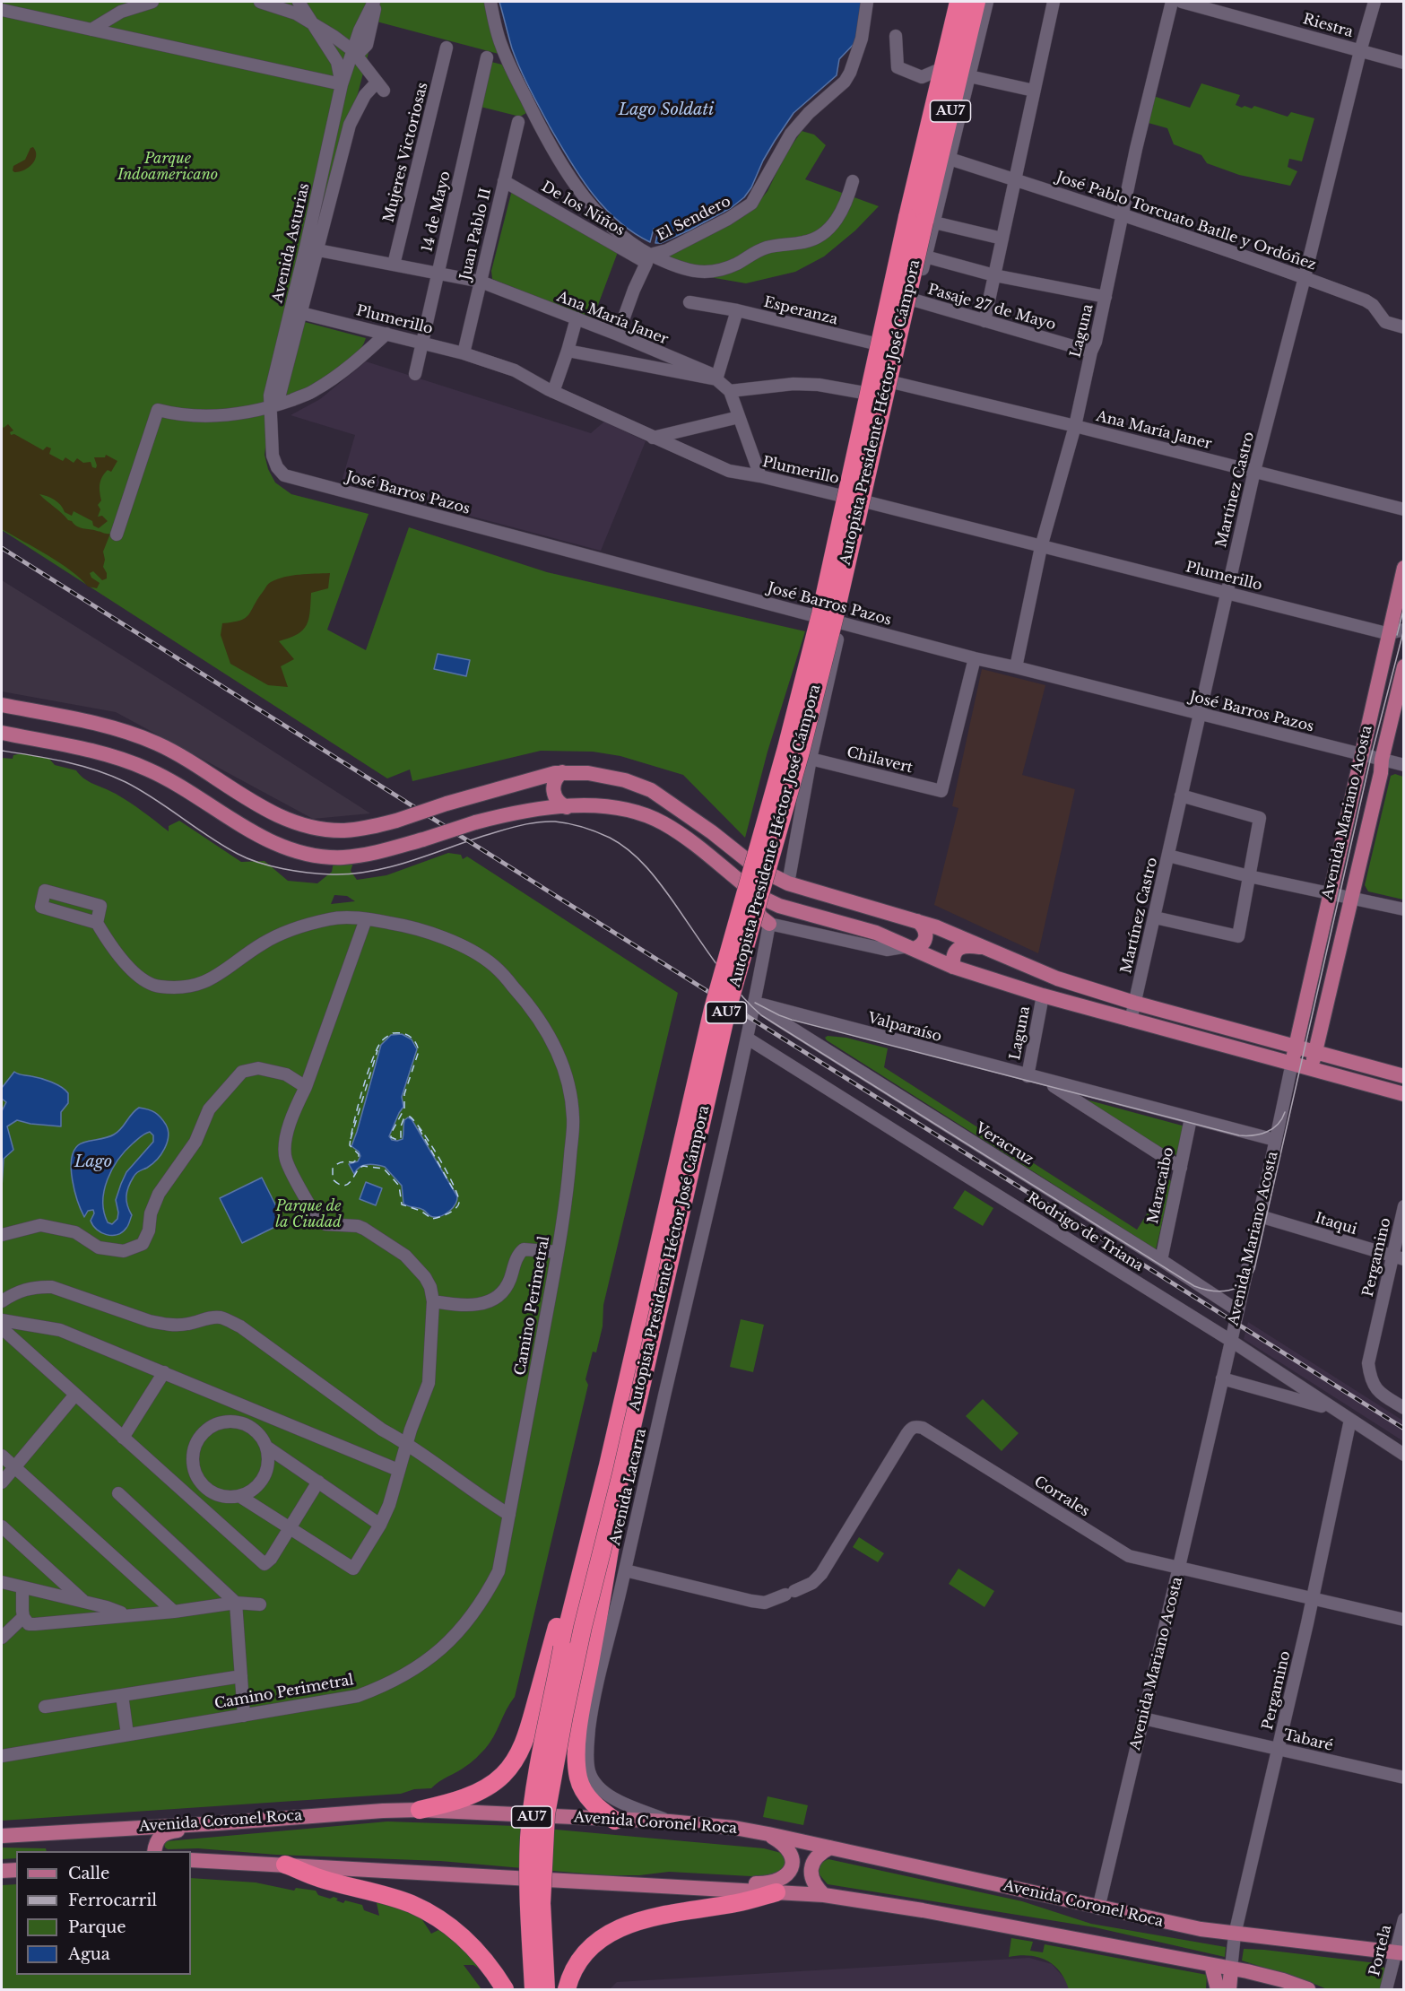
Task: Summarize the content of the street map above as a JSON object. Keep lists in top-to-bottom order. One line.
{"streets":{"highway":["AU7","Autopista Presidente Héctor José Cámpora"],"main road":["Avenida Mariano Acosta","Avenida Coronel Roca"],"street":["Riestra","Mujeres Victoriosas","De los Niños","14 de Mayo","El Sendero","José Pablo Torcuato Batlle y Ordóñez","Juan Pablo II","Avenida Asturias","Pasaje 27 de Mayo","Esperanza","Ana María Janer","Plumerillo","Laguna","Martínez Castro","José Barros Pazos","Chilavert","Valparaíso","Veracruz","Maracaibo","Itaqui","Rodrigo de Triana","Pergamino","Camino Perimetral","Avenida Lacarra","Corrales","Tabaré","Portela"]},"crossings":[["Riestra","Martínez Castro"],["Mujeres Victoriosas","Ana María Janer"],["De los Niños","El Sendero"],["De los Niños","Juan Pablo II"],["14 de Mayo","Ana María Janer"],["14 de Mayo","Plumerillo"],["José Pablo Torcuato Batlle y Ordóñez","Laguna"],["José Pablo Torcuato Batlle y Ordóñez","Martínez Castro"],["Juan Pablo II","Ana María Janer"],["Juan Pablo II","Plumerillo"],["Avenida Asturias","Ana María Janer"],["Avenida Asturias","Plumerillo"],["Avenida Asturias","José Barros Pazos"],["Pasaje 27 de Mayo","Laguna"],["Ana María Janer","Laguna"],["Ana María Janer","Martínez Castro"],["Plumerillo","Laguna"],["Plumerillo","Martínez Castro"],["Plumerillo","Avenida Mariano Acosta"],["Laguna","José Barros Pazos"],["Laguna","Valparaíso"],["Martínez Castro","José Barros Pazos"],["José Barros Pazos","Chilavert"],["José Barros Pazos","Avenida Mariano Acosta"],["Avenida Mariano Acosta","Valparaíso"],["Avenida Mariano Acosta","Veracruz"],["Avenida Mariano Acosta","Itaqui"],["Avenida Mariano Acosta","Rodrigo de Triana"],["Avenida Mariano Acosta","Corrales"],["Avenida Mariano Acosta","Tabaré"],["Avenida Mariano Acosta","Avenida Coronel Roca"],["Valparaíso","Veracruz"],["Valparaíso","Maracaibo"],["Valparaíso","Avenida Lacarra"],["Veracruz","Maracaibo"],["Veracruz","Avenida Lacarra"],["Itaqui","Pergamino"],["Rodrigo de Triana","Pergamino"],["Rodrigo de Triana","Avenida Lacarra"],["Pergamino","Corrales"],["Pergamino","Tabaré"],["Pergamino","Avenida Coronel Roca"],["Avenida Lacarra","Corrales"],["Avenida Lacarra","Avenida Coronel Roca"],["Avenida Coronel Roca","Portela"]],"water":["Lago Soldati","Lago"],"parks":["Parque Indoamericano","Parque de la Ciudad"],"legend":["Calle","Ferrocarril","Parque","Agua"]}
